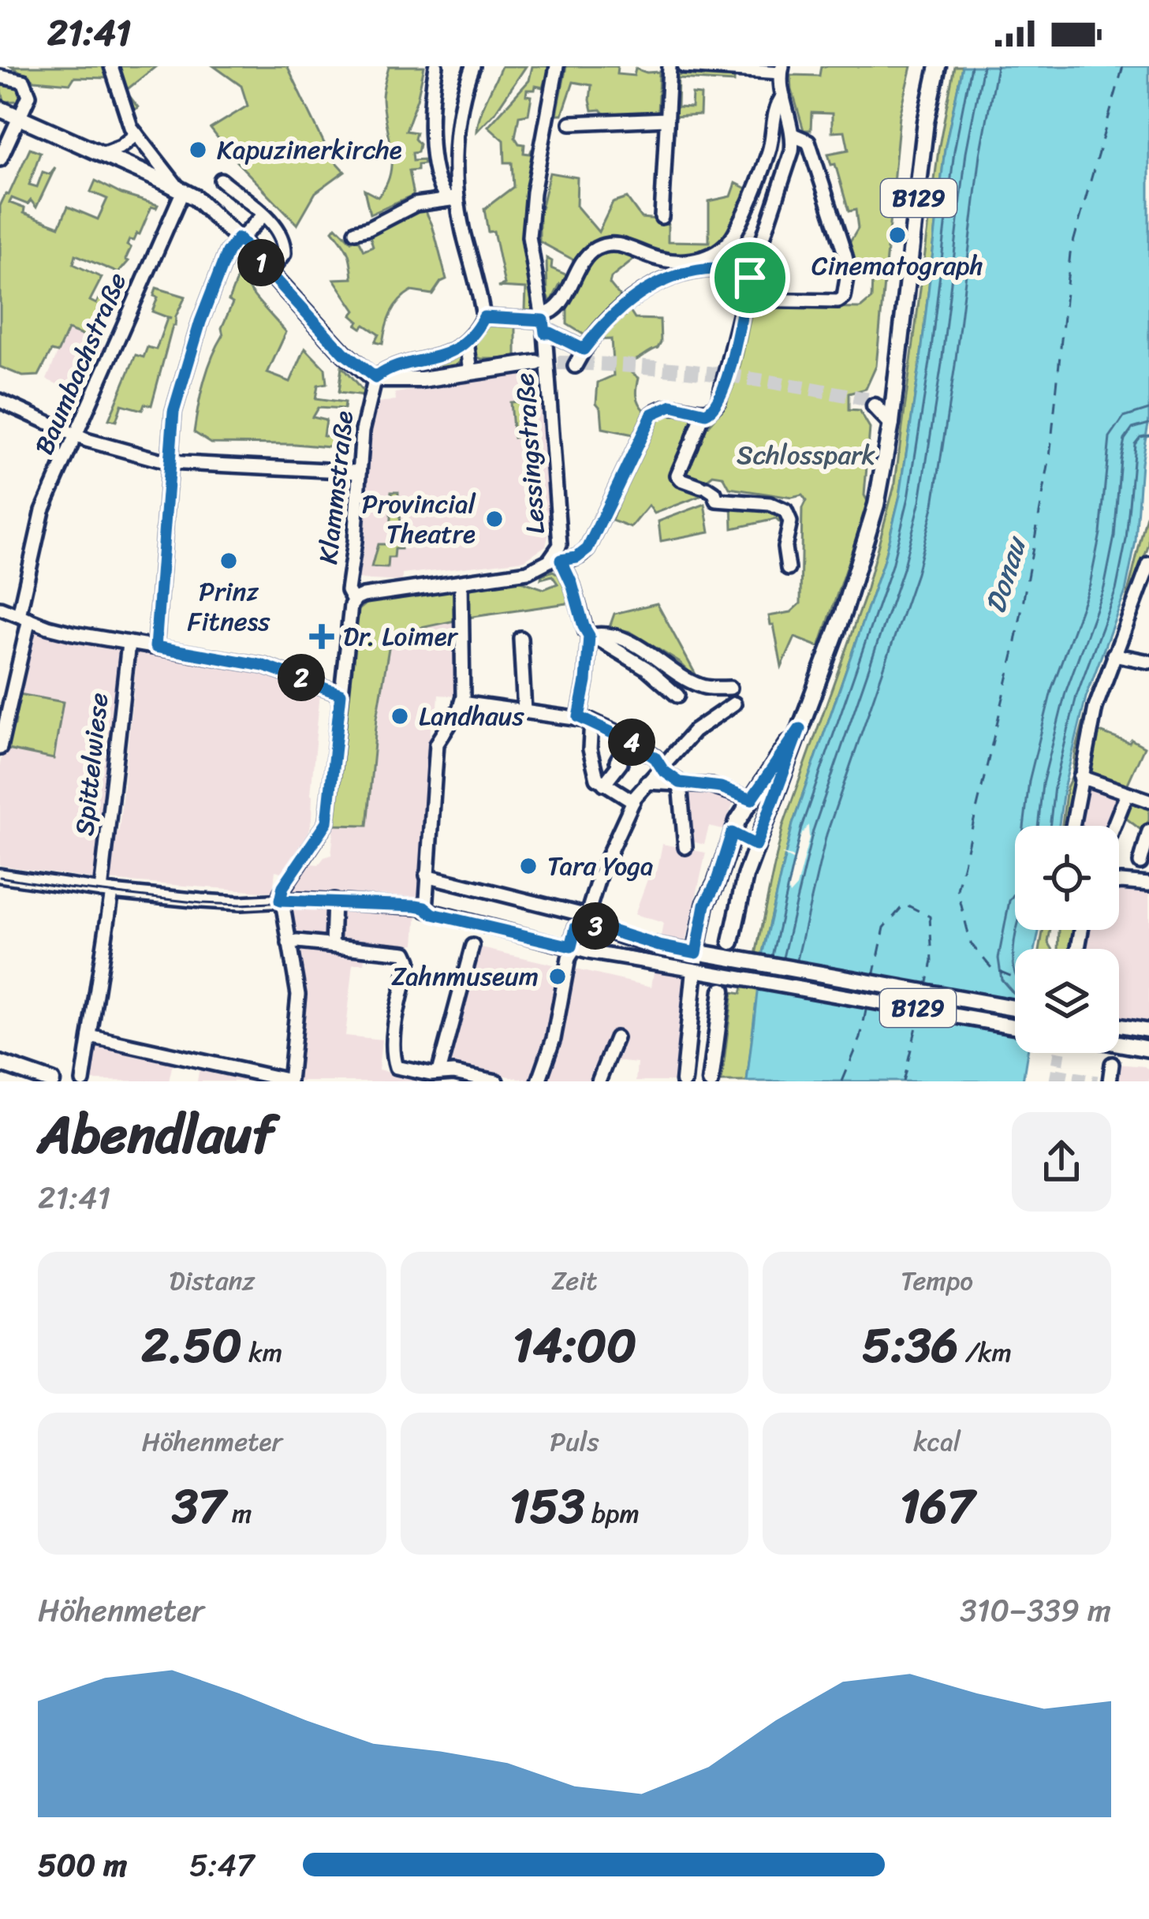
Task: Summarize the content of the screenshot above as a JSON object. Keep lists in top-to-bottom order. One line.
{"streets":{"main road":["B129"],"street":["Baumbachstraße","Lessingstraße","Klammstraße","Spittelwiese"]},"water":["Donau"],"parks":["Schlosspark"],"places":{"other":["Kapuzinerkirche","Cinematograph","Provincial Theatre","Prinz Fitness","Landhaus","Tara Yoga","Zahnmuseum"],"health":["Dr. Loimer"]},"page":{"status":"21:41","pins":["1","2","4","3"],"heading":["Abendlauf","21:41"],"stats":[["Distanz","2.50 km"],["Zeit","14:00"],["Tempo","5:36 /km"],["Höhenmeter","37 m"],["Puls","153 bpm"],["kcal","167"]],"chart":["Höhenmeter","310–339 m"],"list":[{"name":"500 m","note":"5:47"}]}}
